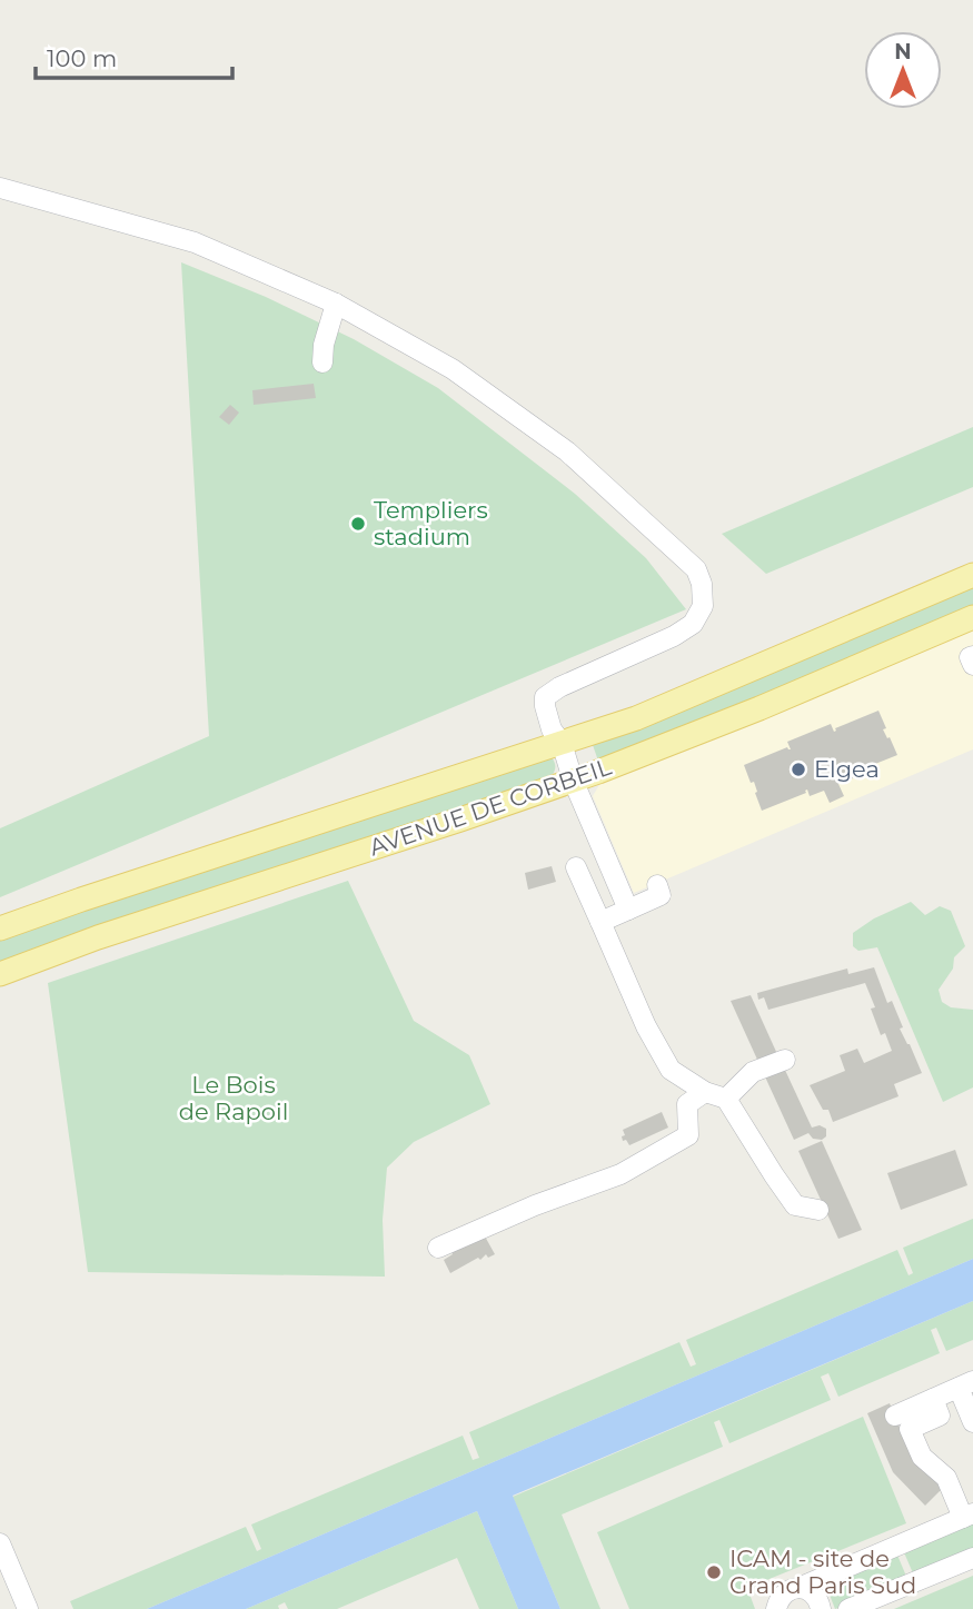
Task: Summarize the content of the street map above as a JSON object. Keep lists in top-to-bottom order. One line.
{"streets":{"main road":["AVENUE DE CORBEIL"]},"parks":["Le Bois de Rapoil"],"places":["Templiers stadium","Elgea","ICAM - site de Grand Paris Sud"],"scale_bar":"100 m","north":"top"}
